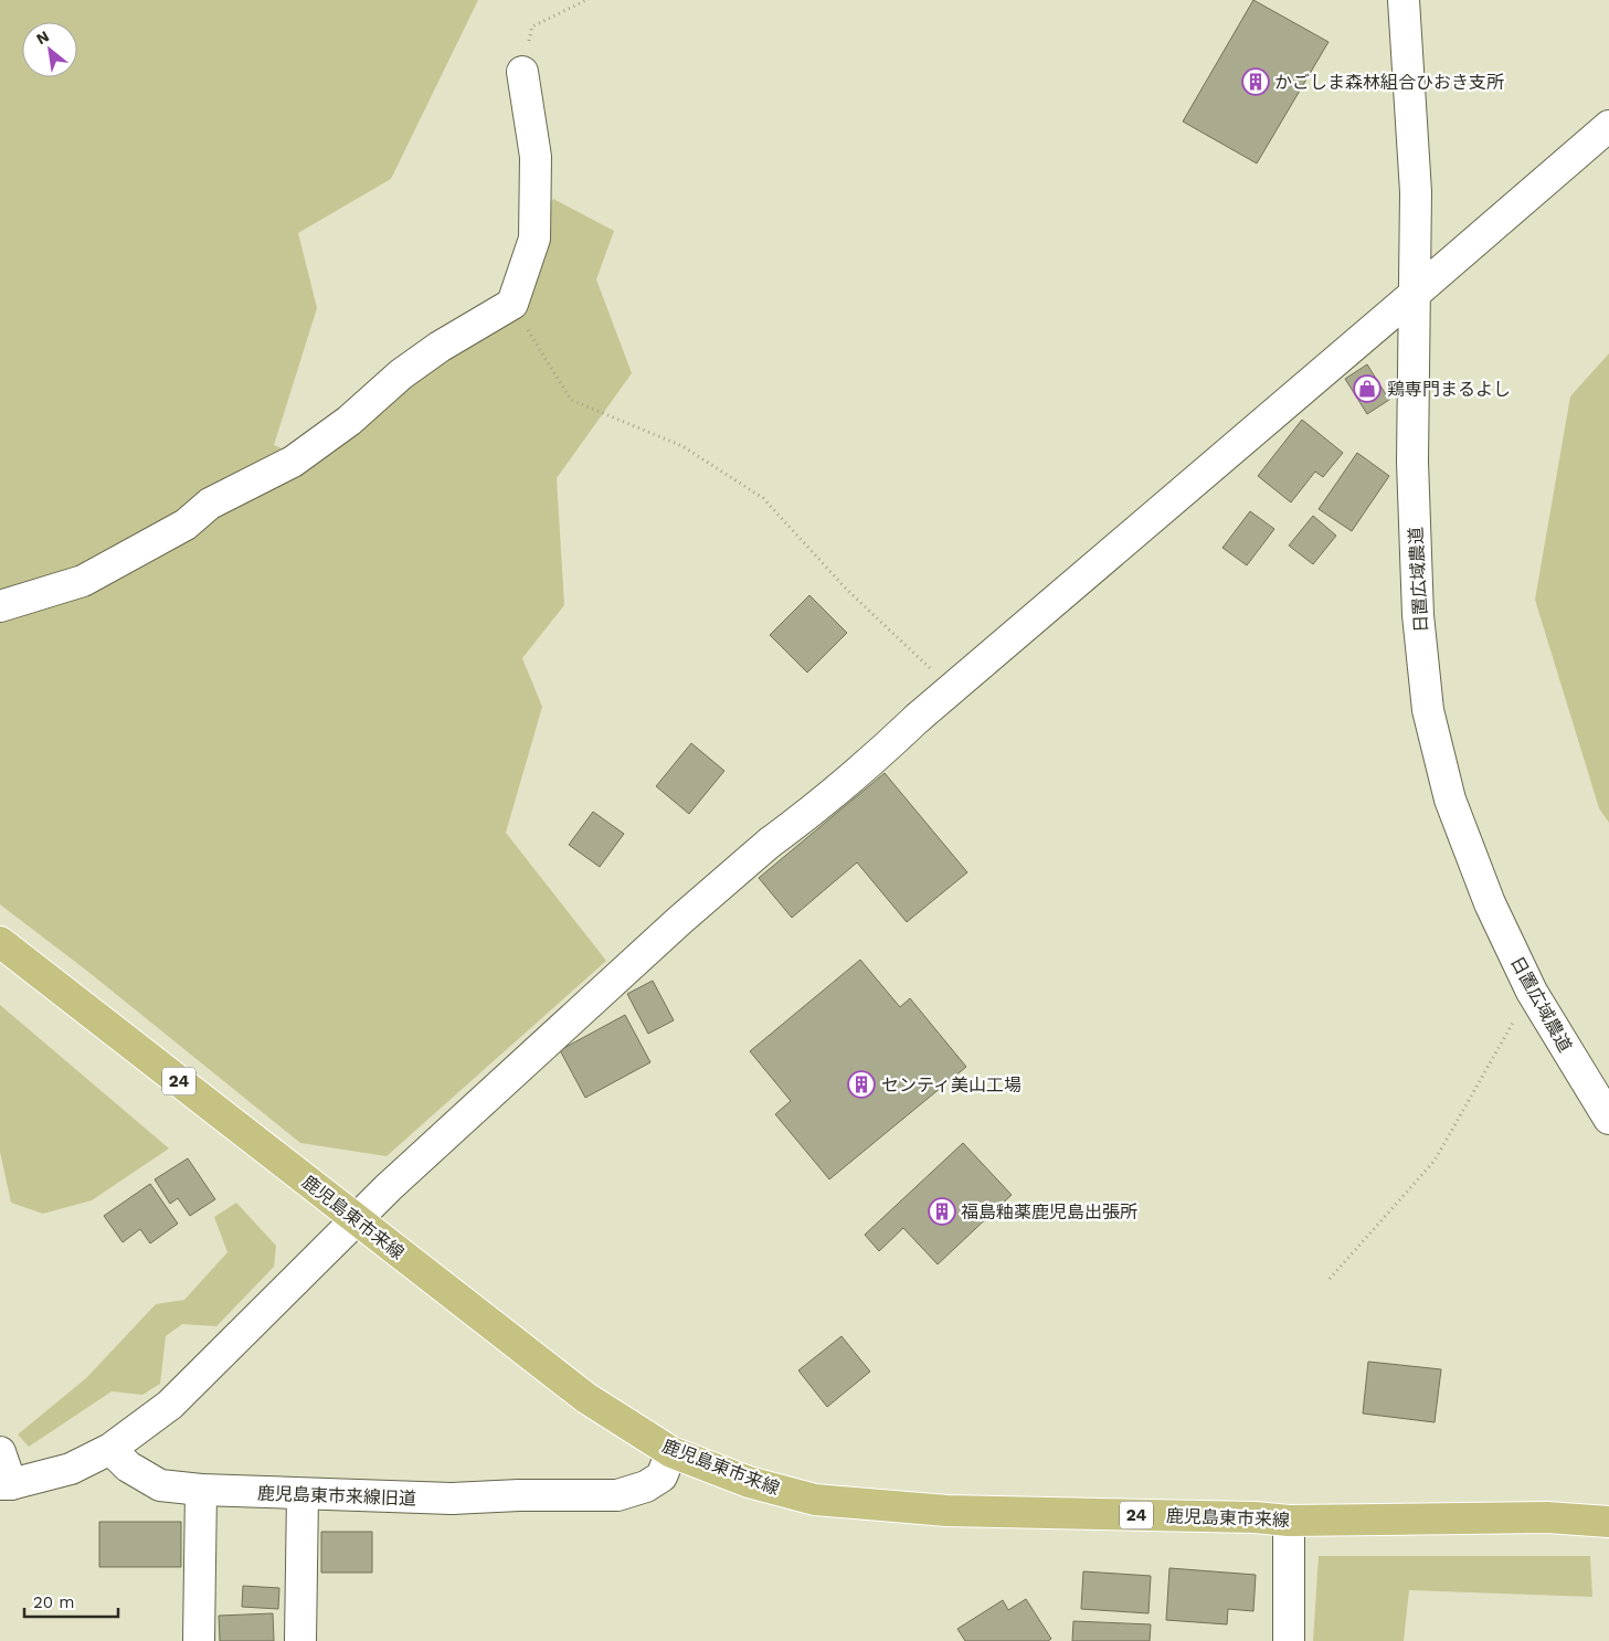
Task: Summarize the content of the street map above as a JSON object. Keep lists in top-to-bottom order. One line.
{"streets":{"main road":["24","鹿児島東市来線"],"street":["日置広域農道","鹿児島東市来線旧道"]},"crossings":[["鹿児島東市来線","鹿児島東市来線旧道"]],"places":{"building":["かごしま森林組合ひおき支所","センティ美山工場","福島釉薬鹿児島出張所"],"shop":["鶏専門まるよし"]},"scale_bar":"20 m","north":"top left"}
